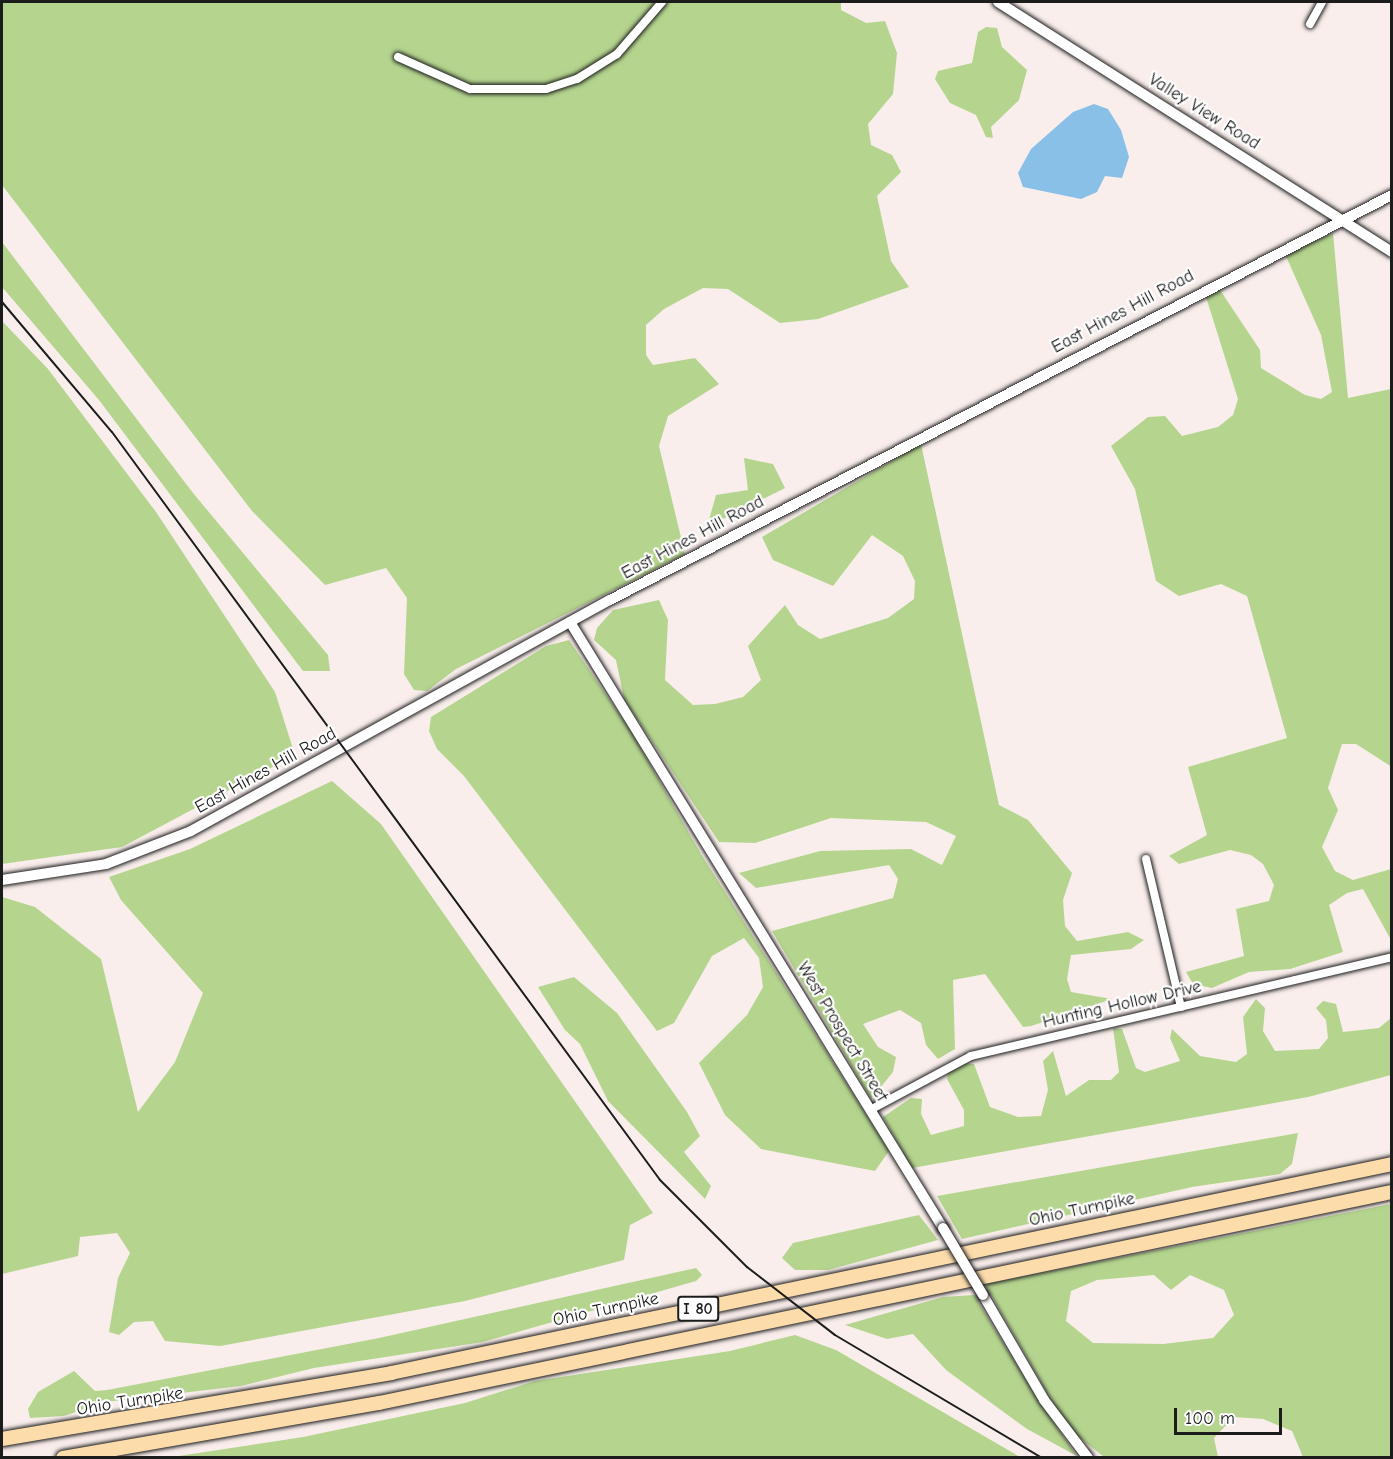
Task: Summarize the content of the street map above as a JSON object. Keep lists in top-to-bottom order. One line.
{"streets":{"highway":["Ohio Turnpike","I 80"],"street":["Valley View Road","East Hines Hill Road","Hunting Hollow Drive","West Prospect Street"]},"crossings":[["Valley View Road","East Hines Hill Road"],["East Hines Hill Road","West Prospect Street"],["Hunting Hollow Drive","West Prospect Street"]],"scale_bar":"100 m"}
